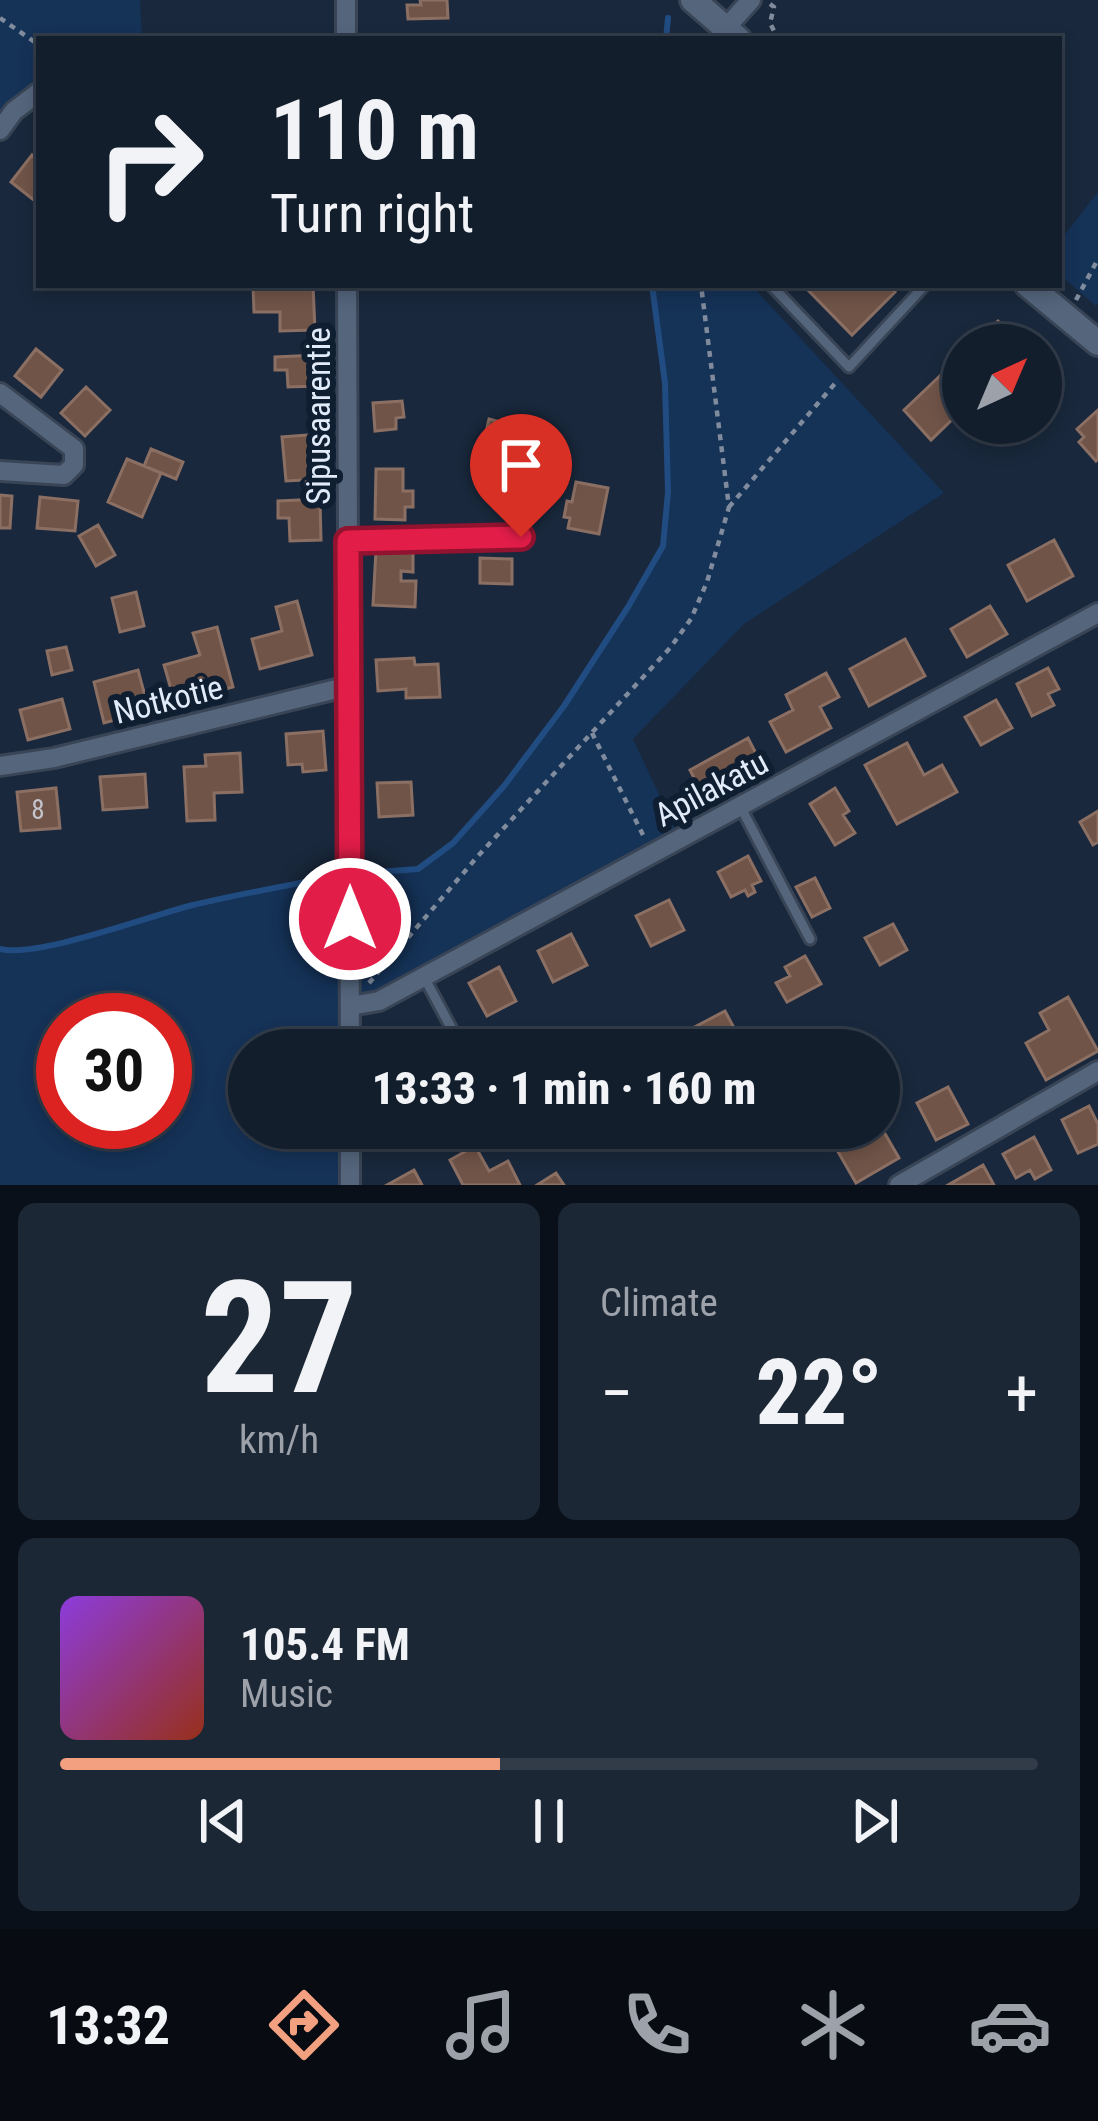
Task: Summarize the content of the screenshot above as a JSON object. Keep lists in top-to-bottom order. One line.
{"streets":{"street":["Sipusaarentie","Notkotie","Apilakatu"]},"crossings":[["Sipusaarentie","Notkotie"],["Sipusaarentie","Apilakatu"]],"house_numbers":["8"],"north":"top right","page":{"turn":["110 m","Turn right"],"limit":"30","trip":"13:33 · 1 min · 160 m","tile":[["27","km/h"],"Climate"],"heat":["−","22°","+"],"song":["105.4 FM","Music"],"tabs":"13:32"}}
